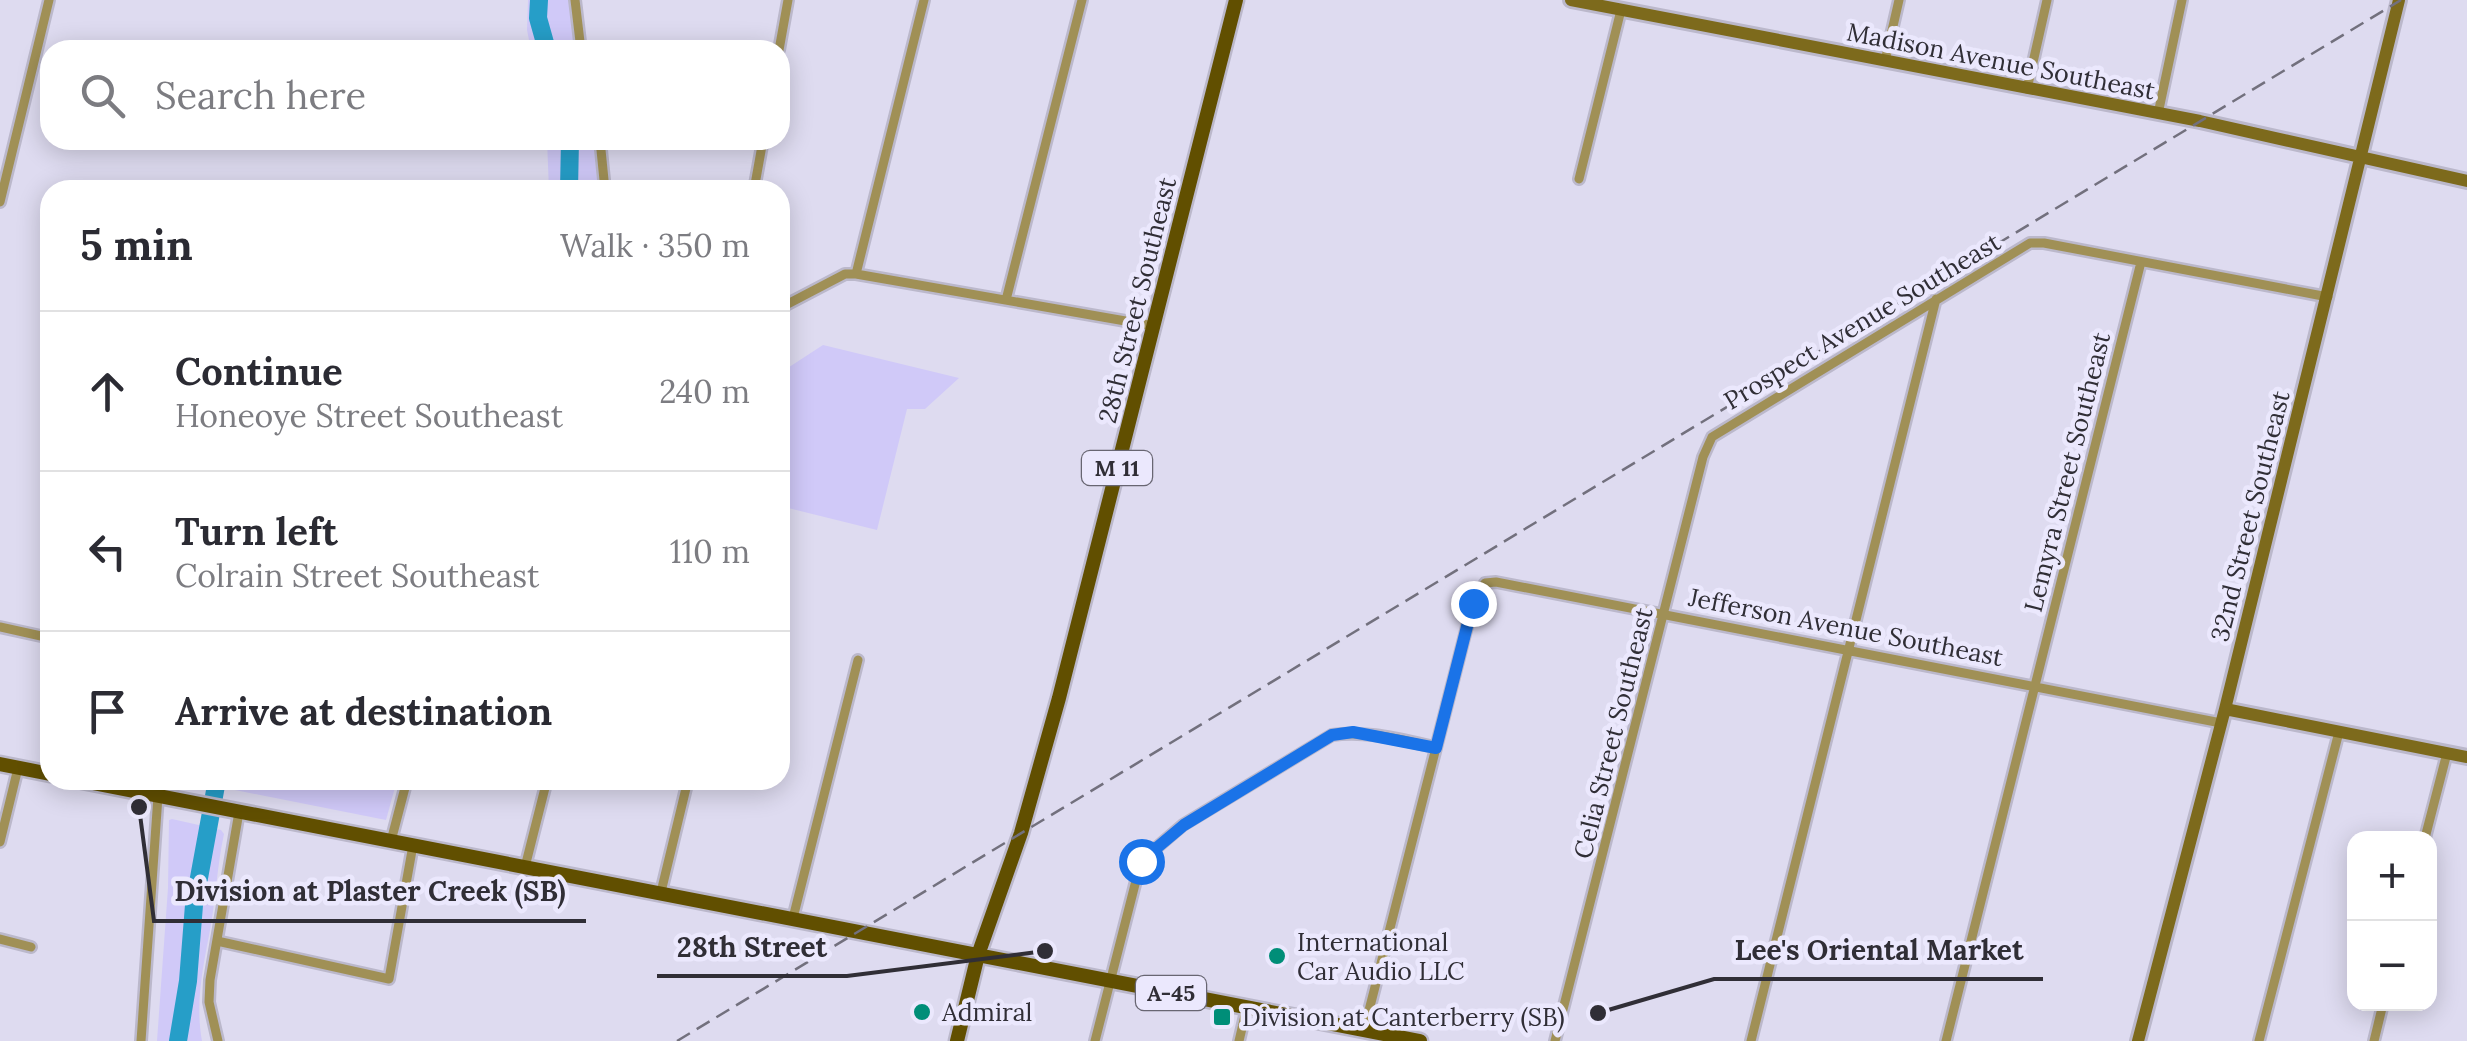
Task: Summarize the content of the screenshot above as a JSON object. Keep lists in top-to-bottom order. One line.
{"streets":{"main road":["28th Street Southeast","M 11","A-45"],"street":["Madison Avenue Southeast","Prospect Avenue Southeast","Lemyra Street Southeast","32nd Street Southeast","Jefferson Avenue Southeast","Celia Street Southeast"]},"crossings":[["Madison Avenue Southeast","32nd Street Southeast"],["28th Street Southeast","M 11"],["28th Street Southeast","A-45"],["Prospect Avenue Southeast","Lemyra Street Southeast"],["Prospect Avenue Southeast","32nd Street Southeast"],["Prospect Avenue Southeast","Celia Street Southeast"],["M 11","A-45"],["Lemyra Street Southeast","Jefferson Avenue Southeast"],["32nd Street Southeast","Jefferson Avenue Southeast"],["Jefferson Avenue Southeast","Celia Street Southeast"]],"places":{"other":["Division at Plaster Creek (SB)","28th Street","International Car Audio LLC","Admiral","Lee's Oriental Market"],"transit":["Division at Canterberry (SB)"]},"page":{"search":"Search here","heading":["5 min","Walk · 350 m"],"list":[["Continue","Honeoye Street Southeast","240 m"],["Turn left","Colrain Street Southeast","110 m"],"Arrive at destination"],"map_buttons":["+","−"]}}
